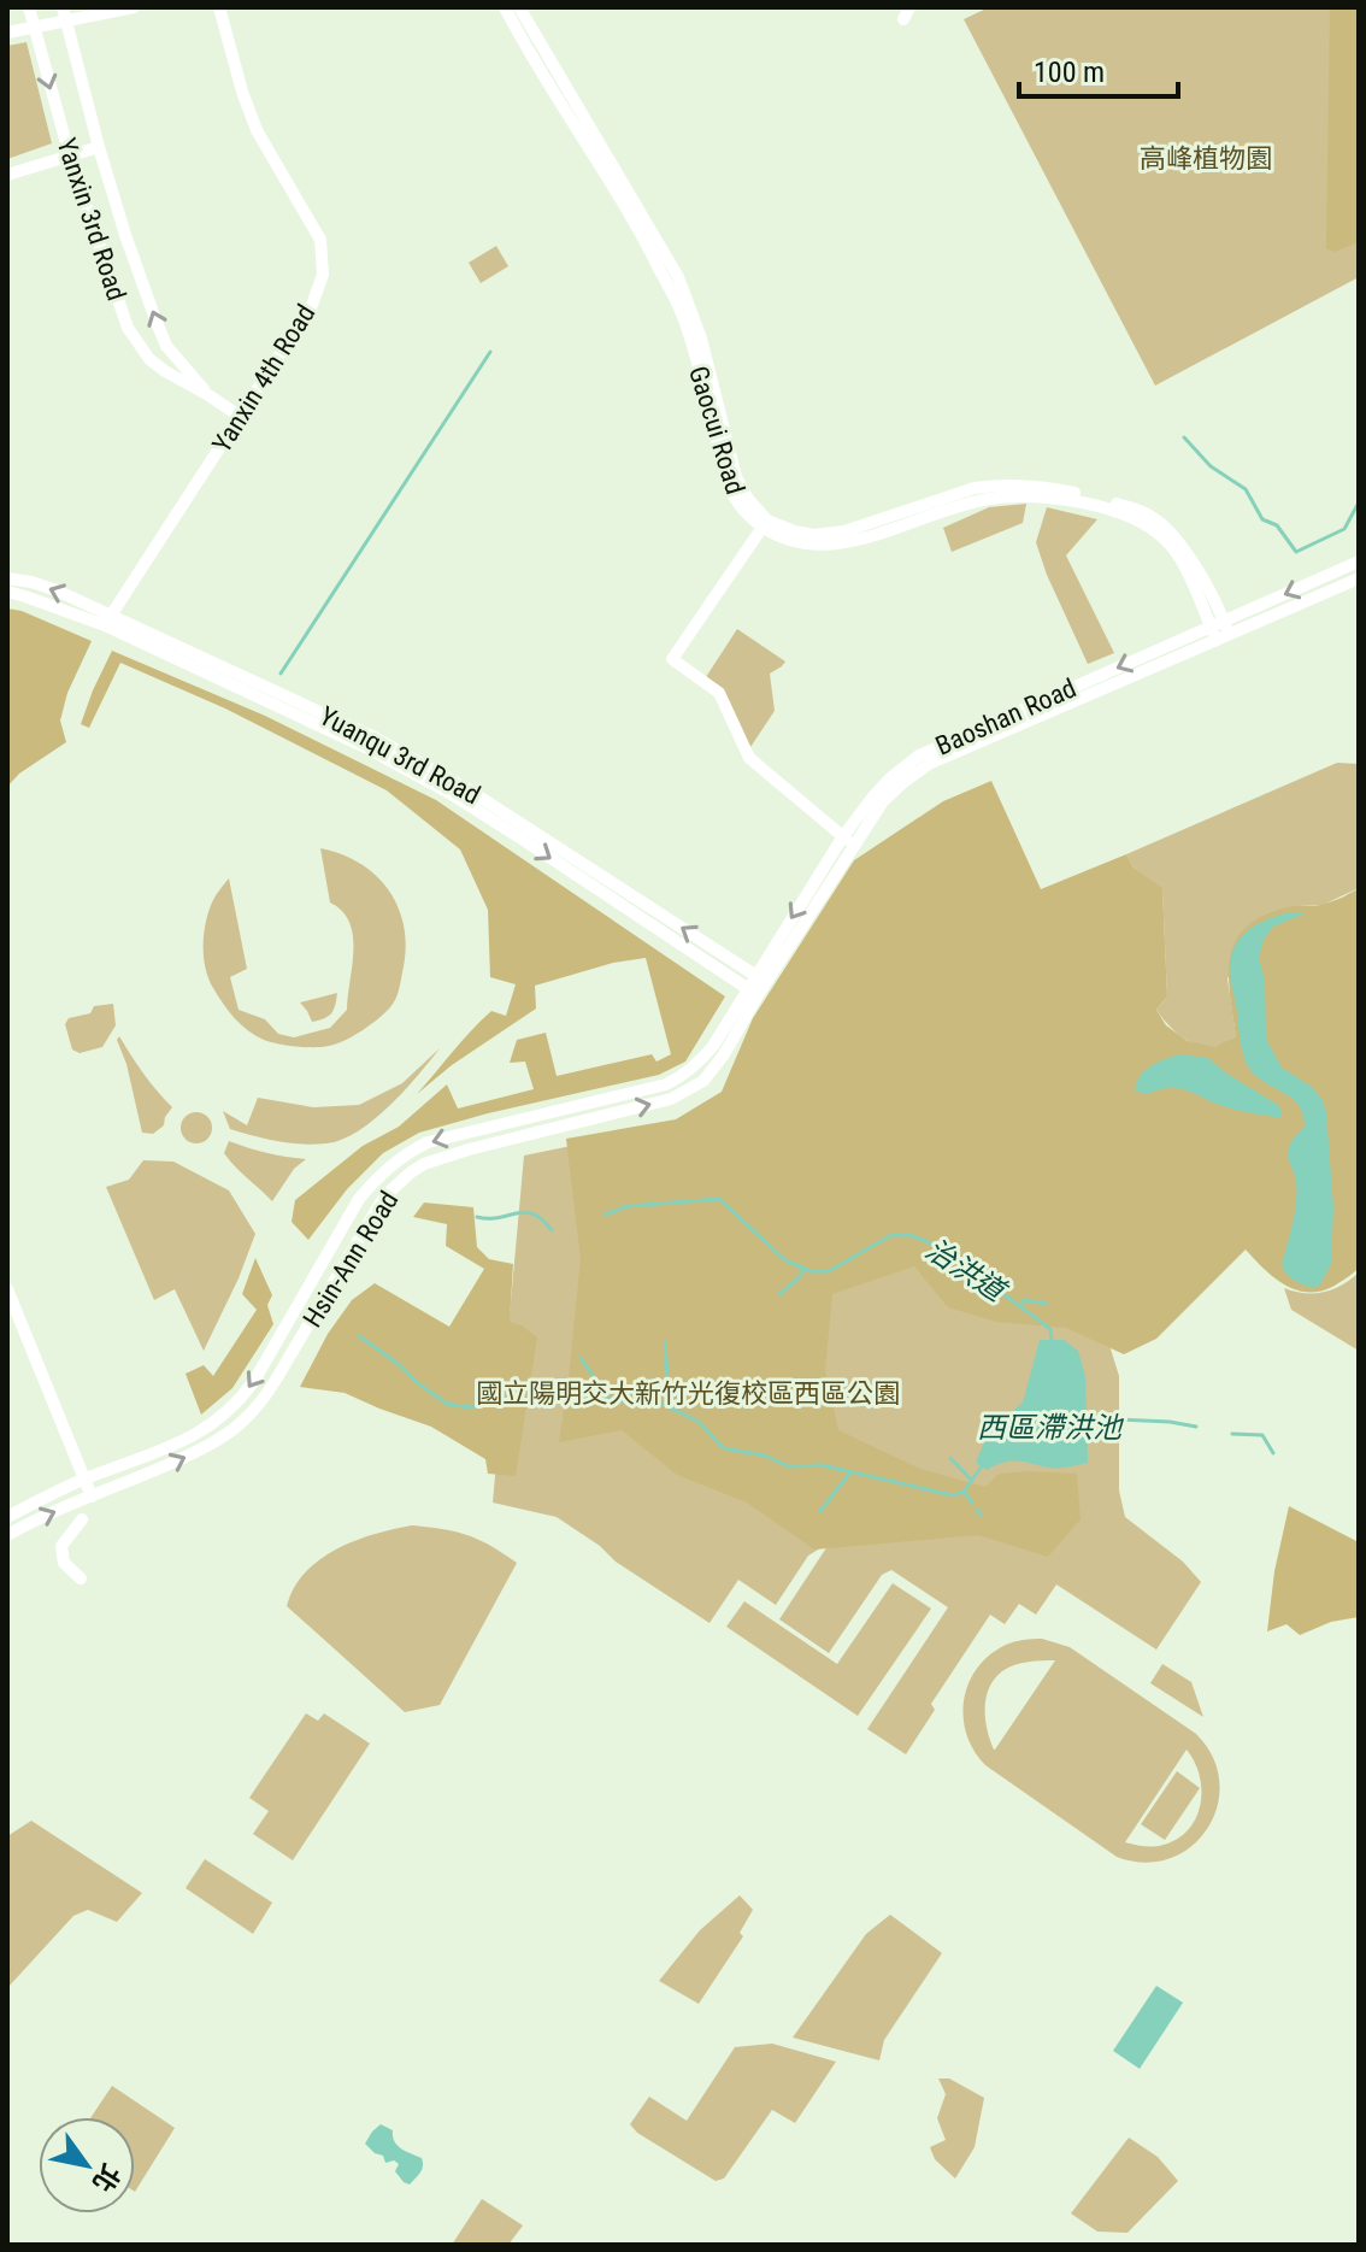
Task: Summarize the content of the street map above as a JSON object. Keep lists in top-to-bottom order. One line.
{"streets":{"street":["Yanxin 3rd Road","Yanxin 4th Road","Gaocui Road","Baoshan Road","Yuanqu 3rd Road","Hsin-Ann Road"]},"crossings":[["Yanxin 3rd Road","Yanxin 4th Road"],["Yanxin 4th Road","Yuanqu 3rd Road"],["Baoshan Road","Yuanqu 3rd Road"],["Baoshan Road","Hsin-Ann Road"],["Yuanqu 3rd Road","Hsin-Ann Road"]],"water":["治洪道","西區滯洪池"],"parks":["高峰植物園","國立陽明交大新竹光復校區西區公園"],"scale_bar":"100 m","north":"bottom right"}
